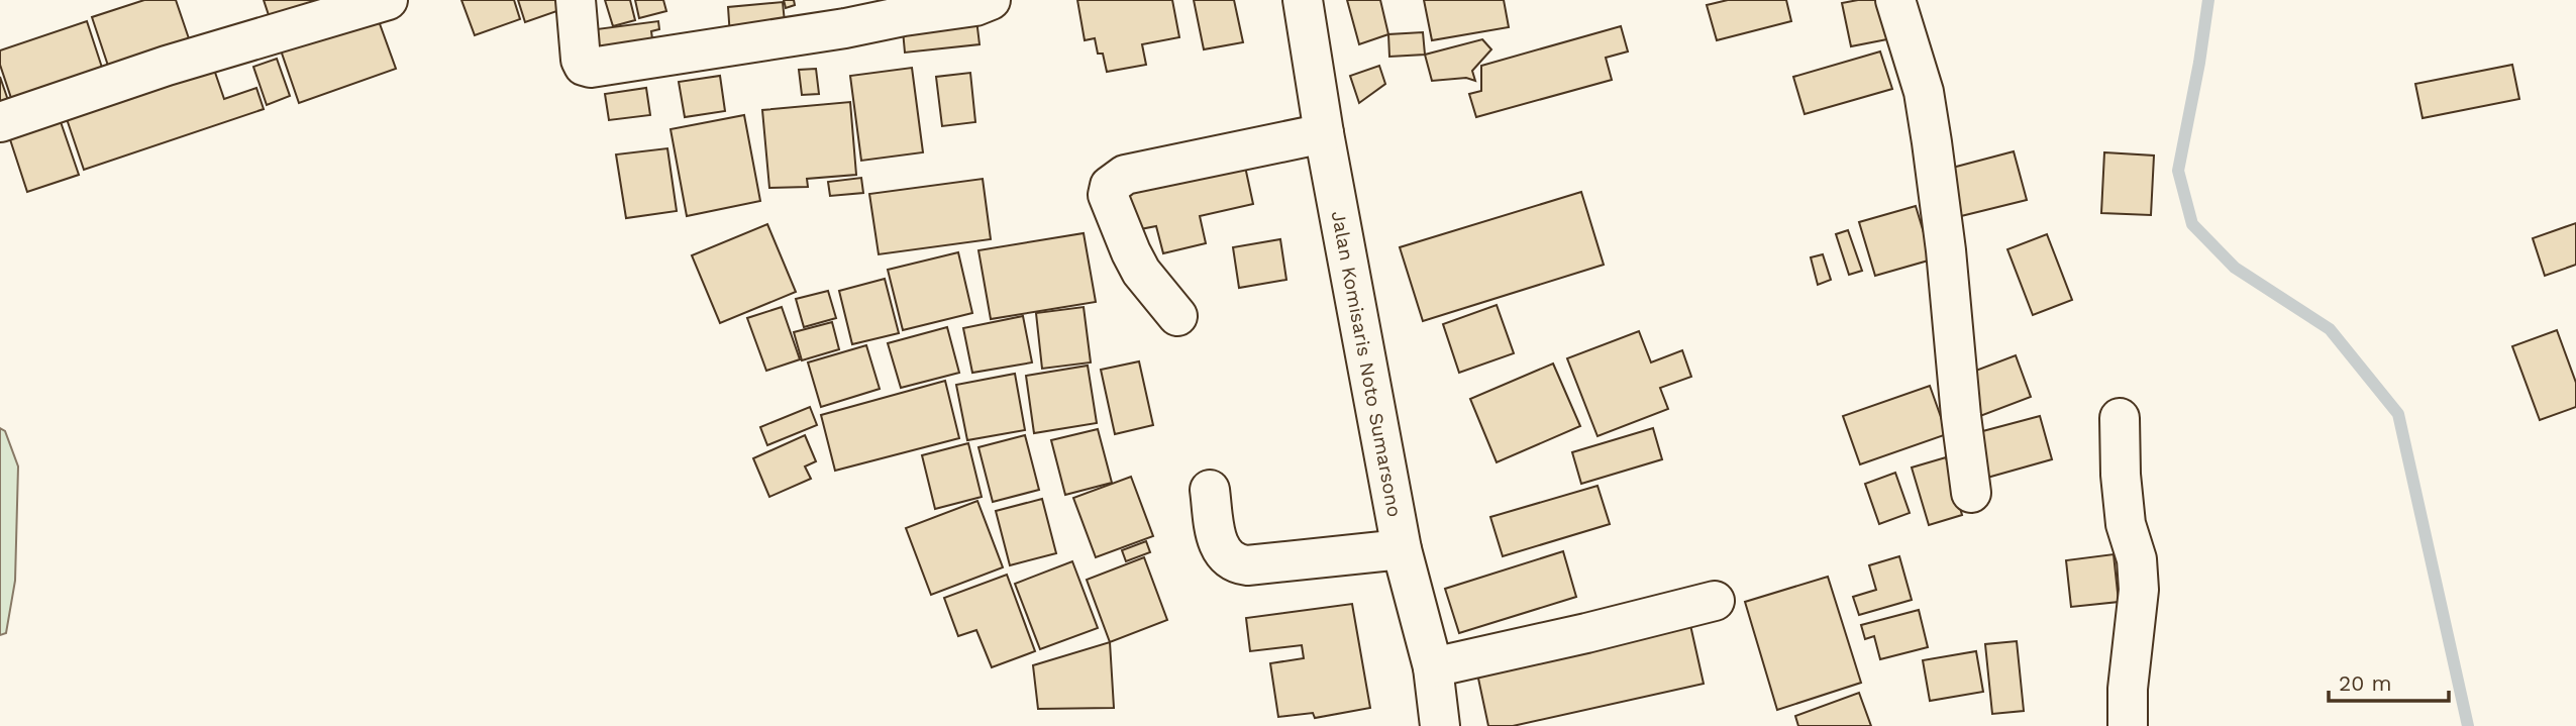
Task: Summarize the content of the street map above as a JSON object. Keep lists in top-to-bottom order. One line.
{"streets":{"street":["Jalan Komisaris Noto Sumarsono"]},"scale_bar":"20 m"}
